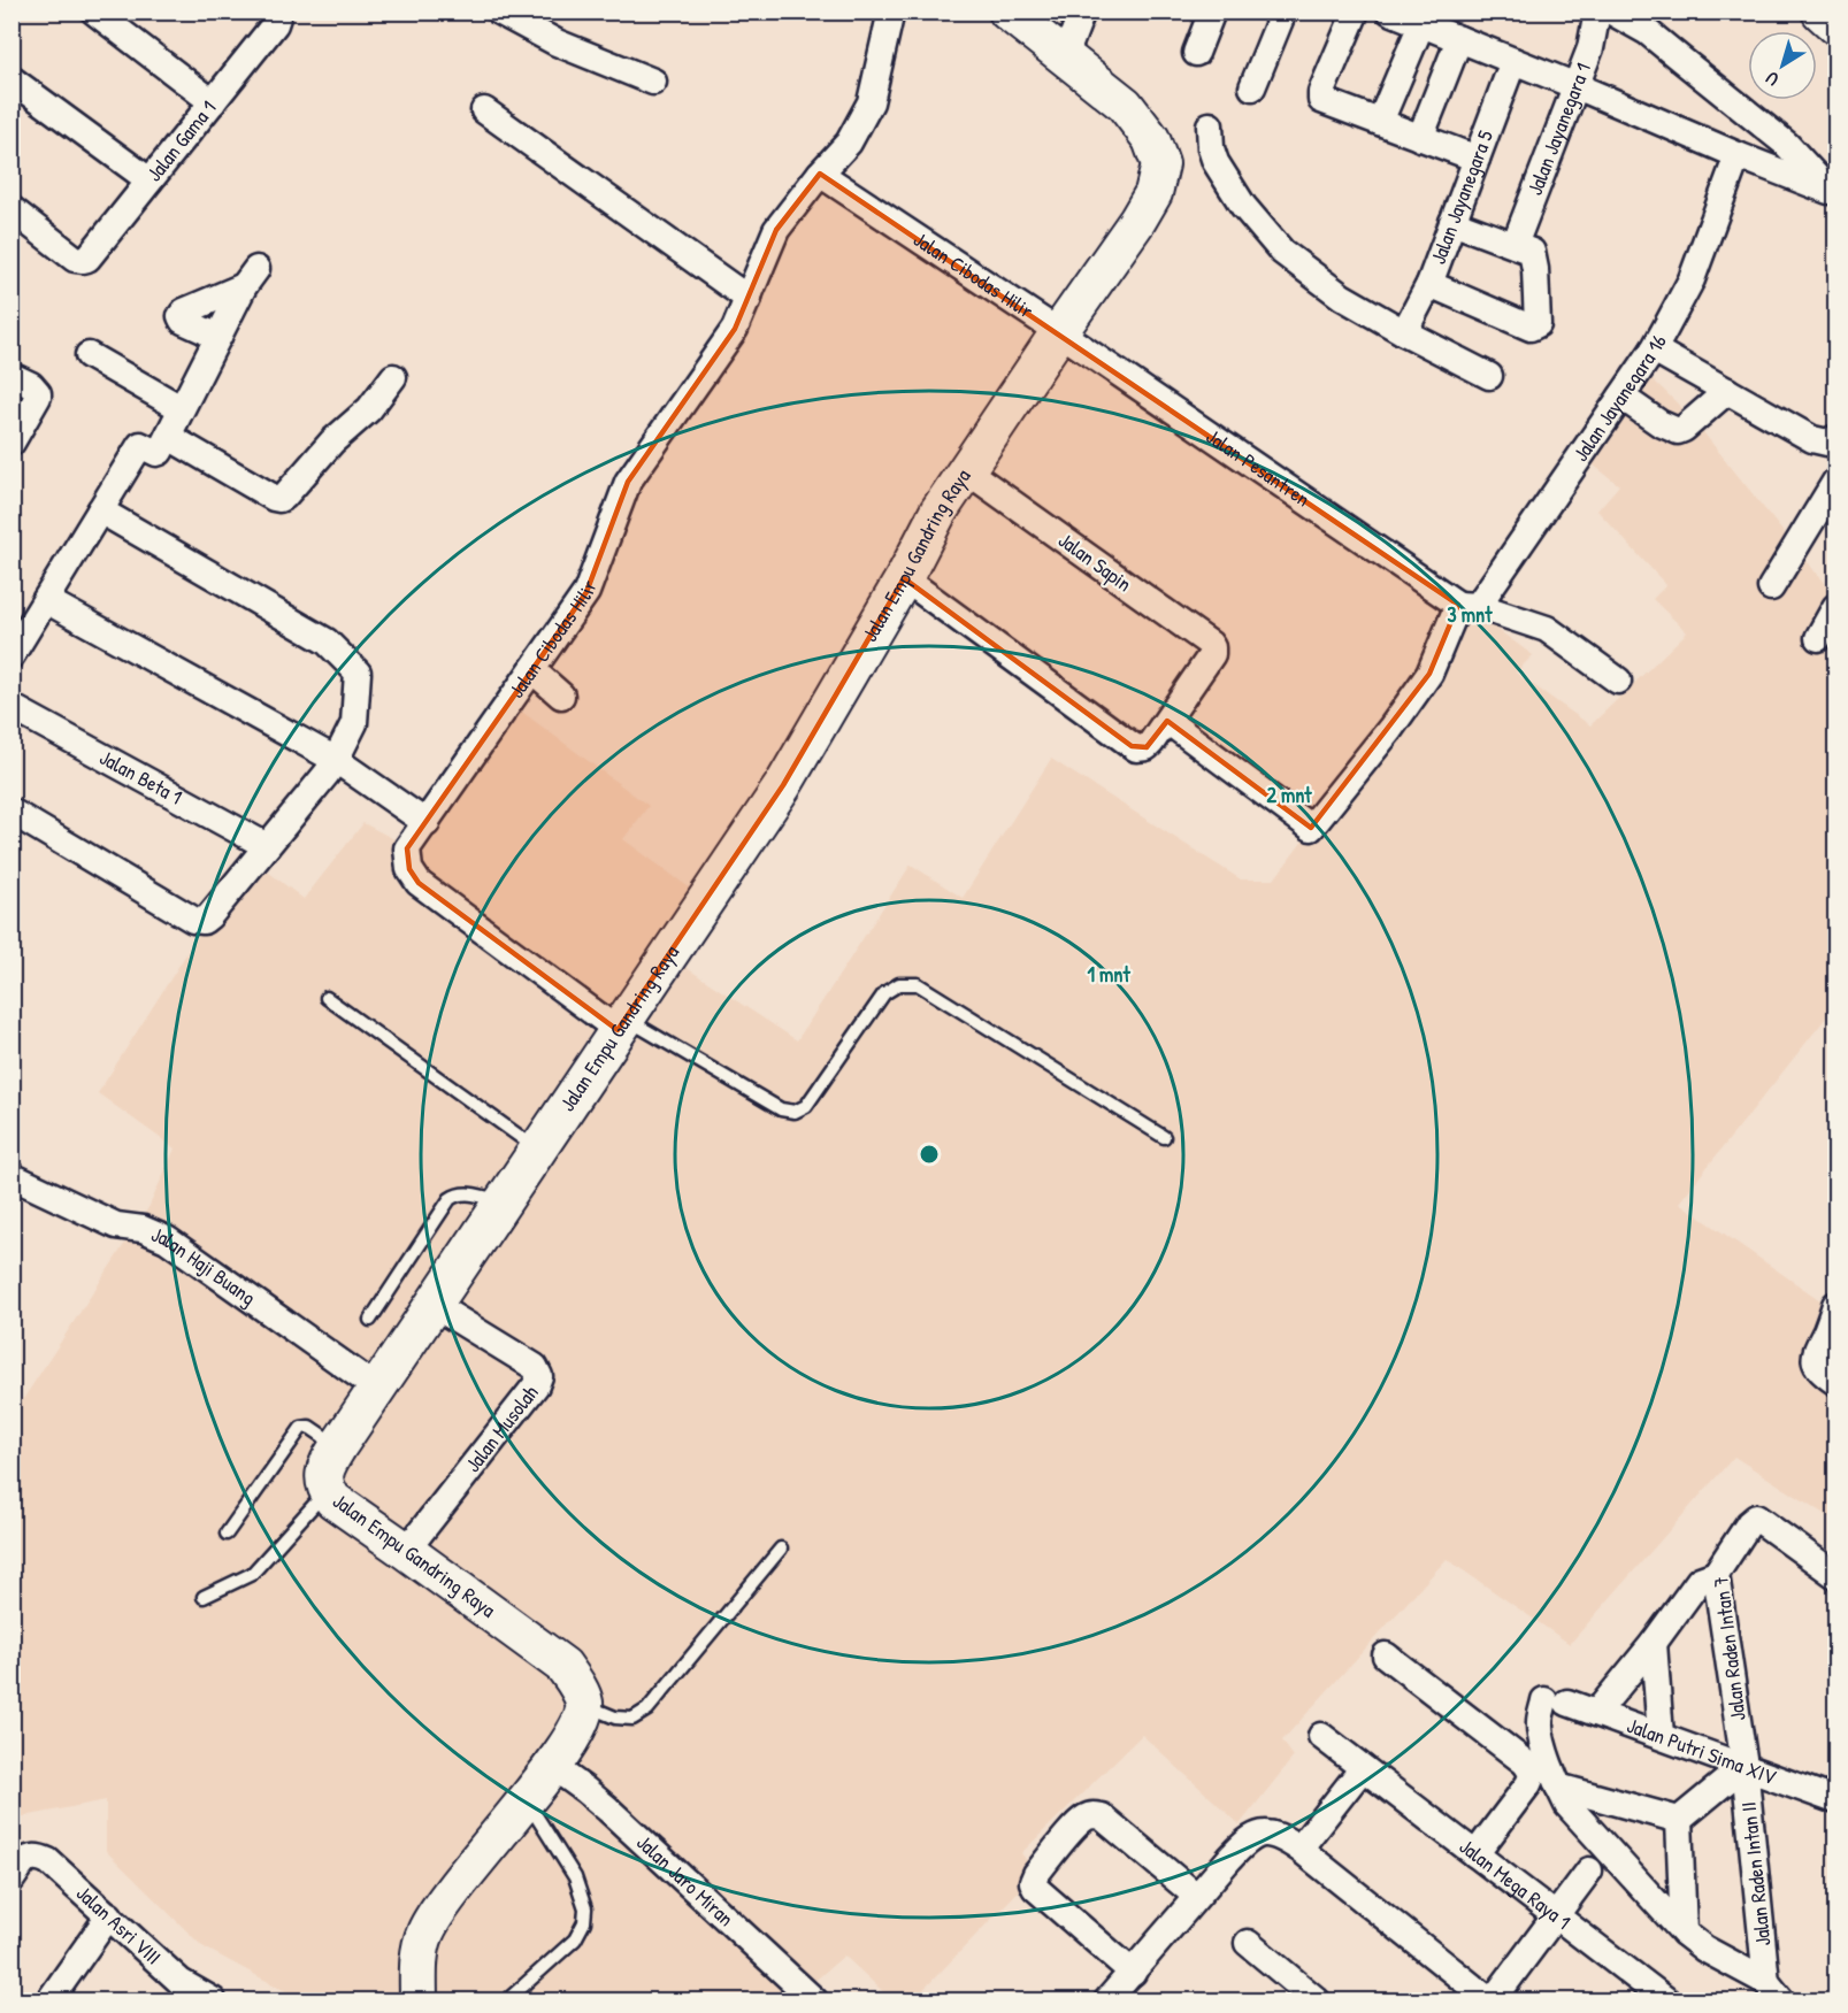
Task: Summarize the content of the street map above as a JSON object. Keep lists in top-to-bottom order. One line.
{"streets":{"street":["Jalan Jayanegara 1","Jalan Gama 1","Jalan Jayanegara 5","Jalan Cibodas Hilir","Jalan Jayanegara 16","Jalan Pesantren","Jalan Empu Gandring Raya","Jalan Sapin","Jalan Beta 1","Jalan Haji Buang","Jalan Musolah","Jalan Raden Intan 7","Jalan Putri Sima XIV","Jalan Raden Intan II","Jalan Jaro Miran","Jalan Mega Raya 1","Jalan Asri VIII"]},"crossings":[["Jalan Cibodas Hilir","Jalan Pesantren"],["Jalan Cibodas Hilir","Jalan Empu Gandring Raya"],["Jalan Jayanegara 16","Jalan Pesantren"],["Jalan Jayanegara 16","Jalan Sapin"],["Jalan Pesantren","Jalan Empu Gandring Raya"],["Jalan Empu Gandring Raya","Jalan Sapin"],["Jalan Empu Gandring Raya","Jalan Haji Buang"],["Jalan Empu Gandring Raya","Jalan Musolah"],["Jalan Raden Intan 7","Jalan Putri Sima XIV"],["Jalan Raden Intan 7","Jalan Raden Intan II"],["Jalan Putri Sima XIV","Jalan Raden Intan II"]],"north":"bottom left","rings":["3 mnt","2 mnt","1 mnt"]}
